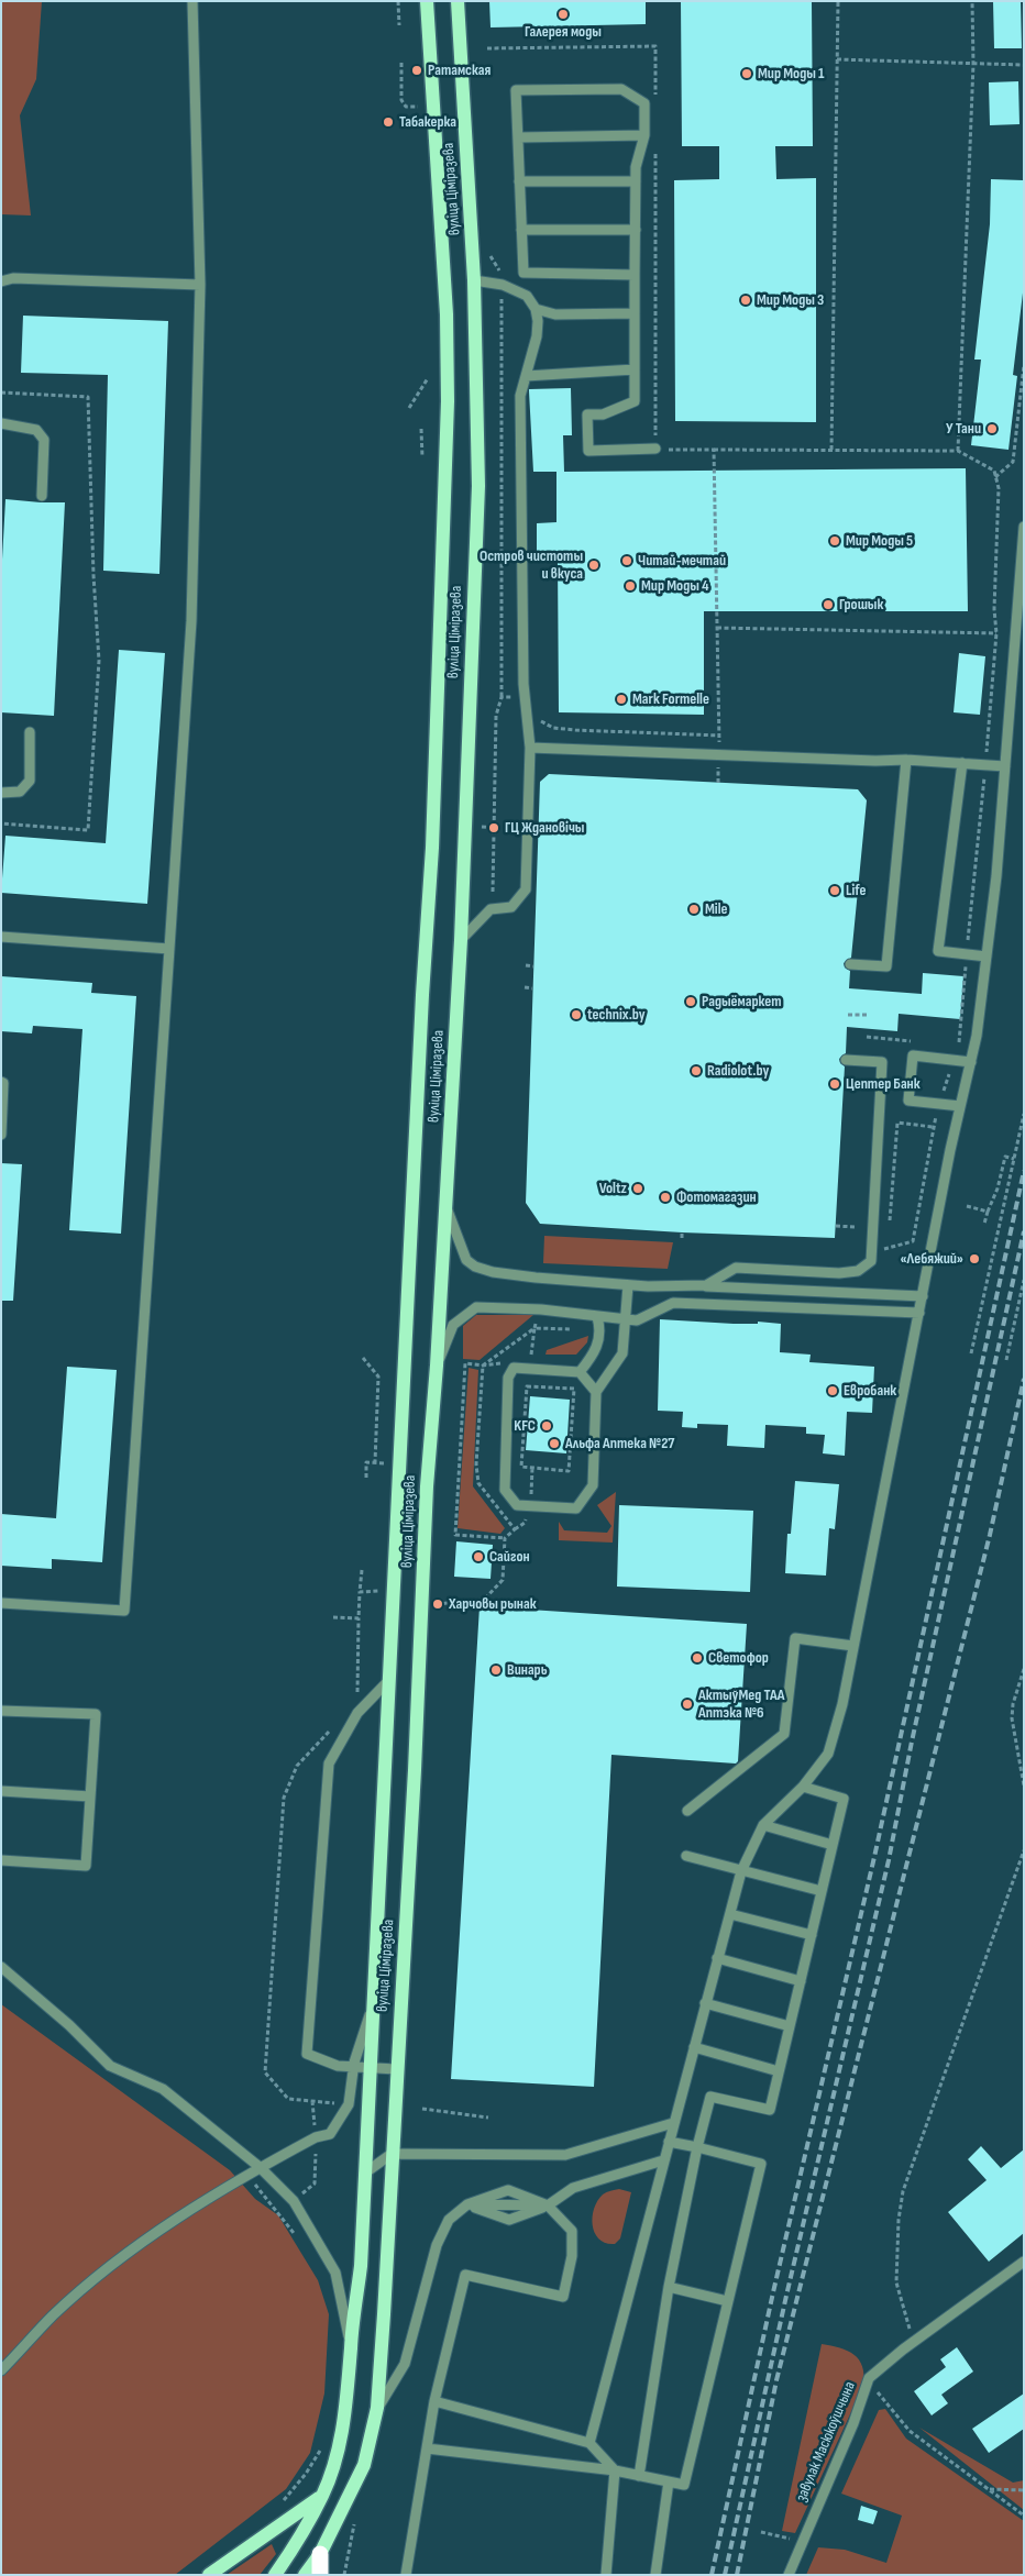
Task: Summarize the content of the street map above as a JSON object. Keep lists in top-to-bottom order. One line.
{"streets":{"main road":["вуліца Ціміразева"],"street":["завулак Масюкоўшчына"]},"places":["Галерея моды","Ратамская","Мир Моды 1","Табакерка","Мир Моды 3","У Тани","Мир Моды 5","Читай-мечтай","Остров чистоты и вкуса","Мир Моды 4","Грошык","Mark Formelle","ГЦ Ждановічы","Life","Mile","Радыёмаркет","technix.by","Radiolot.by","Цептер Банк","Voltz","Фотомагазин","«Лебяжий»","Евробанк","KFC","Альфа Аптека №27","Сайгон","Харчовы рынак","Светофор","Винарь","АктыўМед ТАА Аптэка №6"]}
